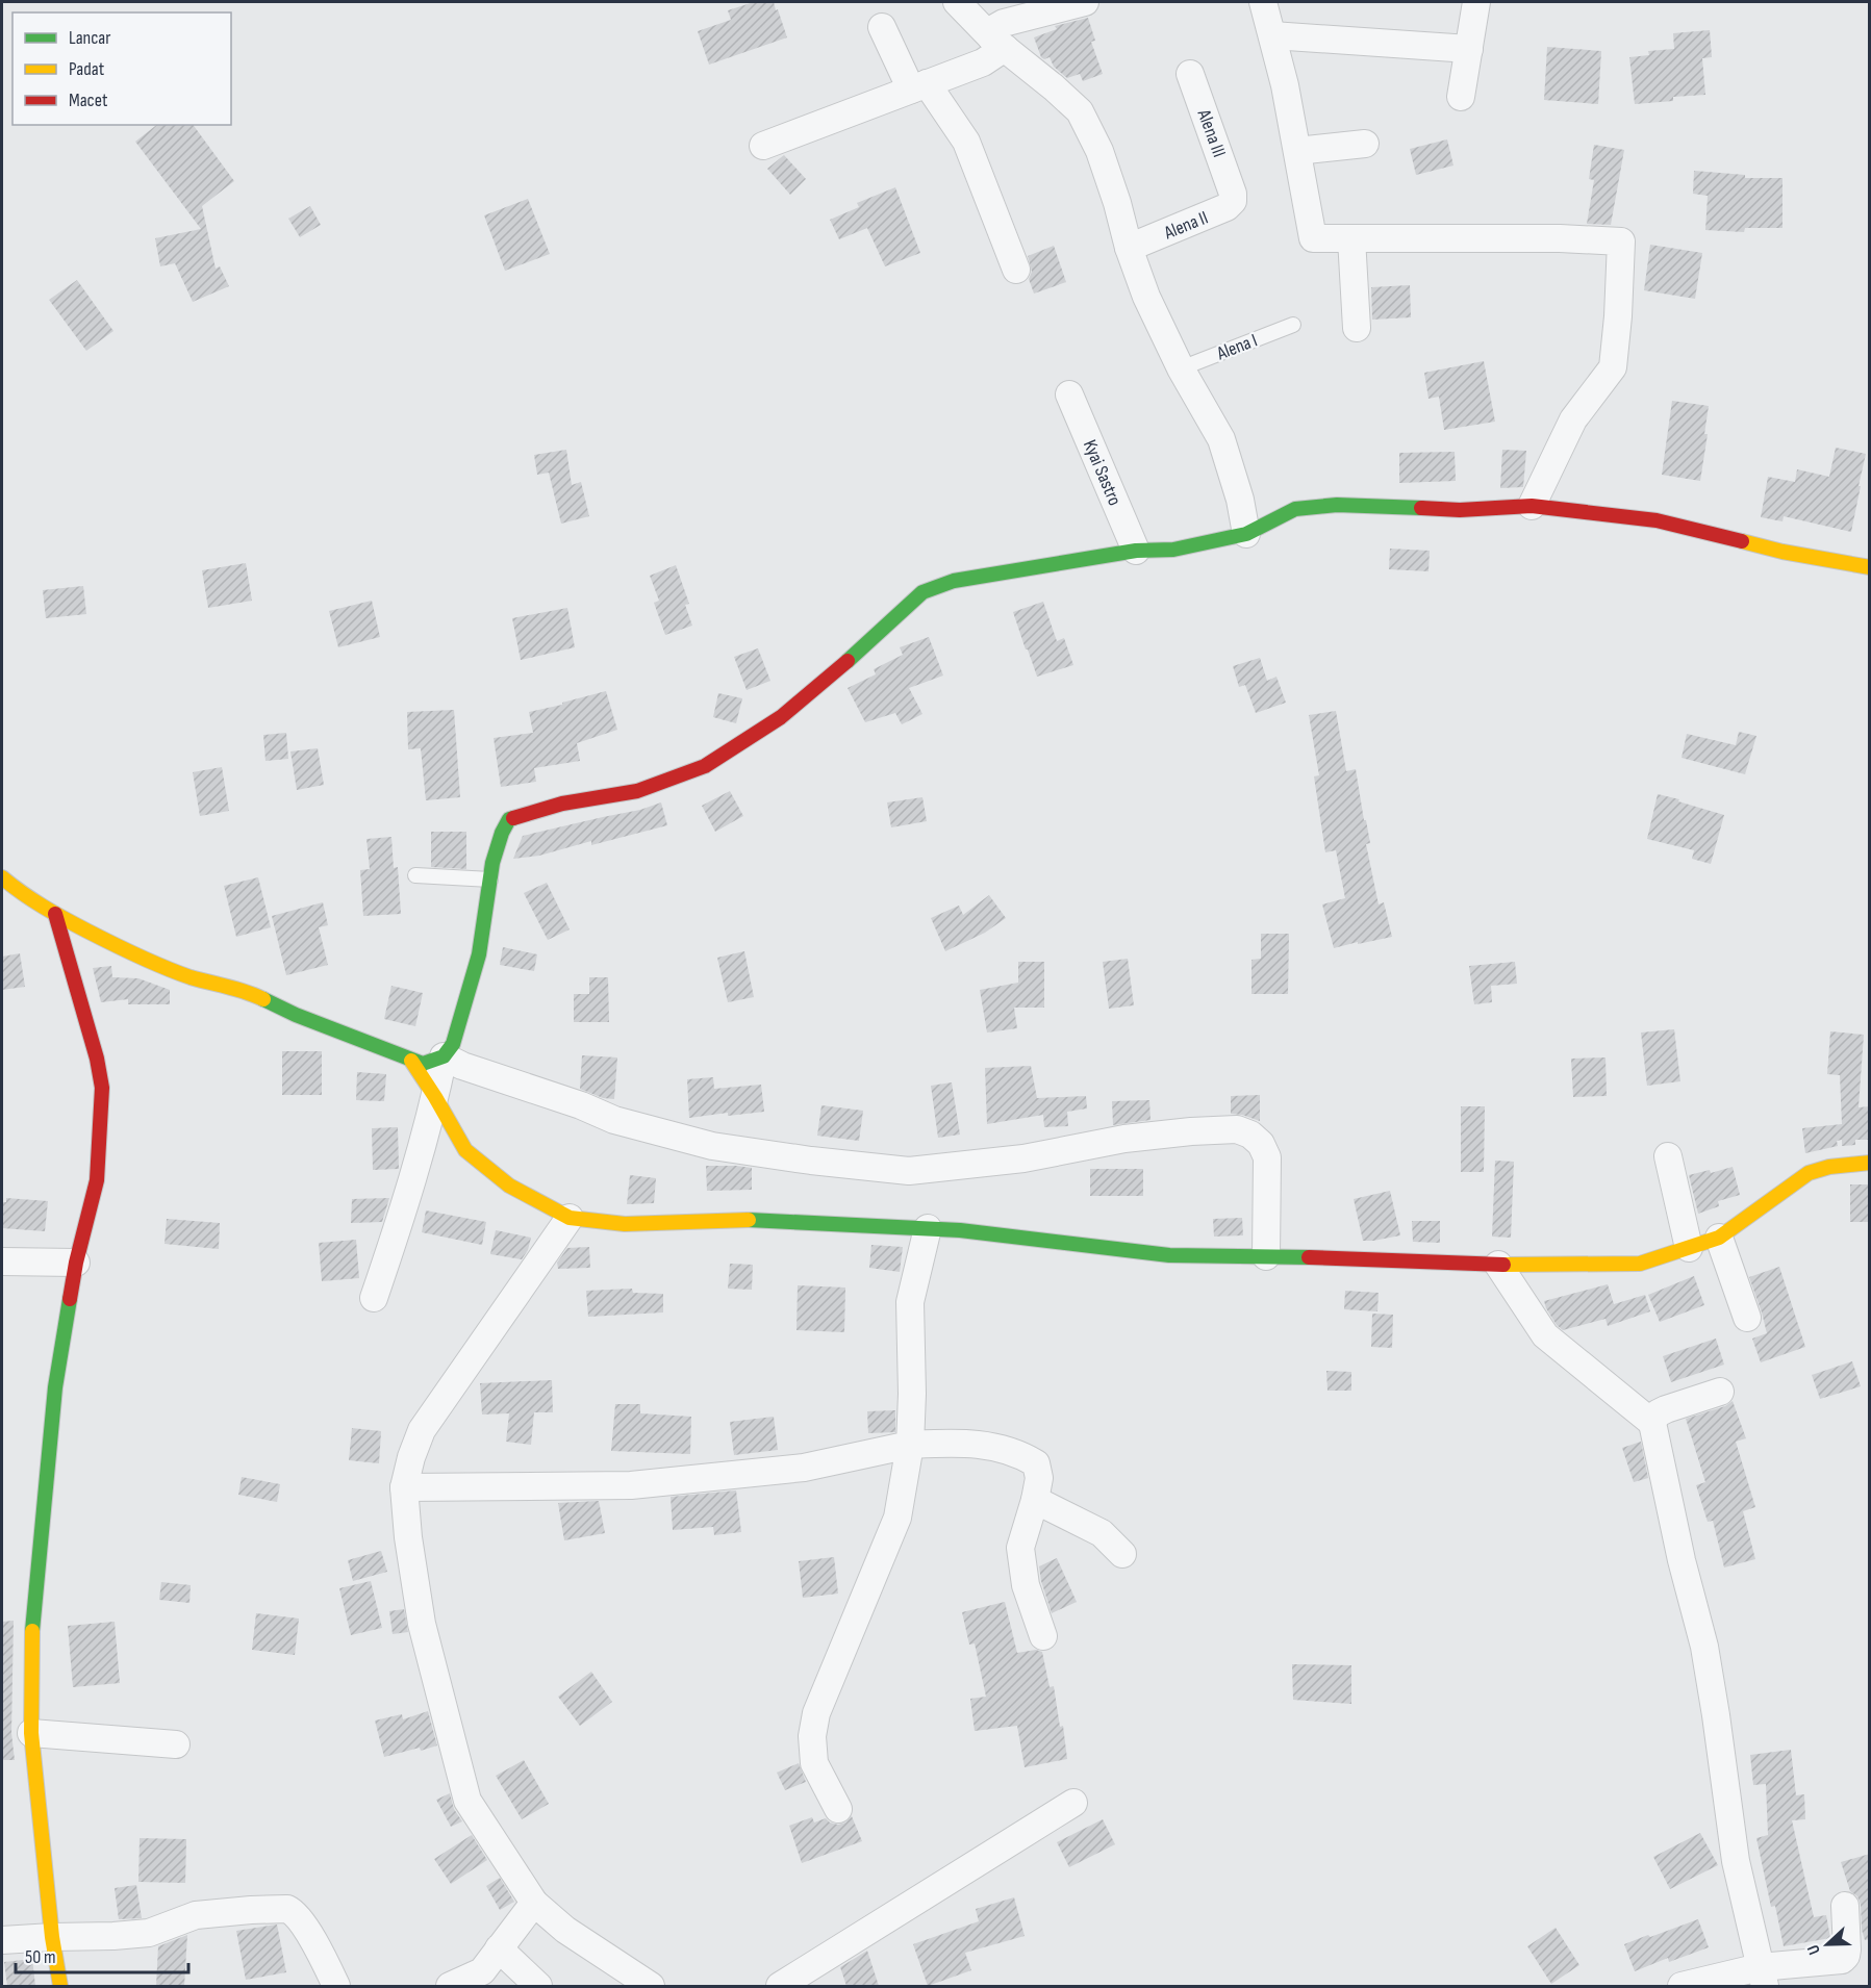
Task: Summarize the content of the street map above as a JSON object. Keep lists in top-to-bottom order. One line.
{"streets":{"street":["Alena III","Alena II","Kyai Sastro"],"lane":["Alena I"]},"crossings":[["Alena III","Alena II"]],"legend":["Lancar","Padat","Macet"],"scale_bar":"50 m","north":"left"}
